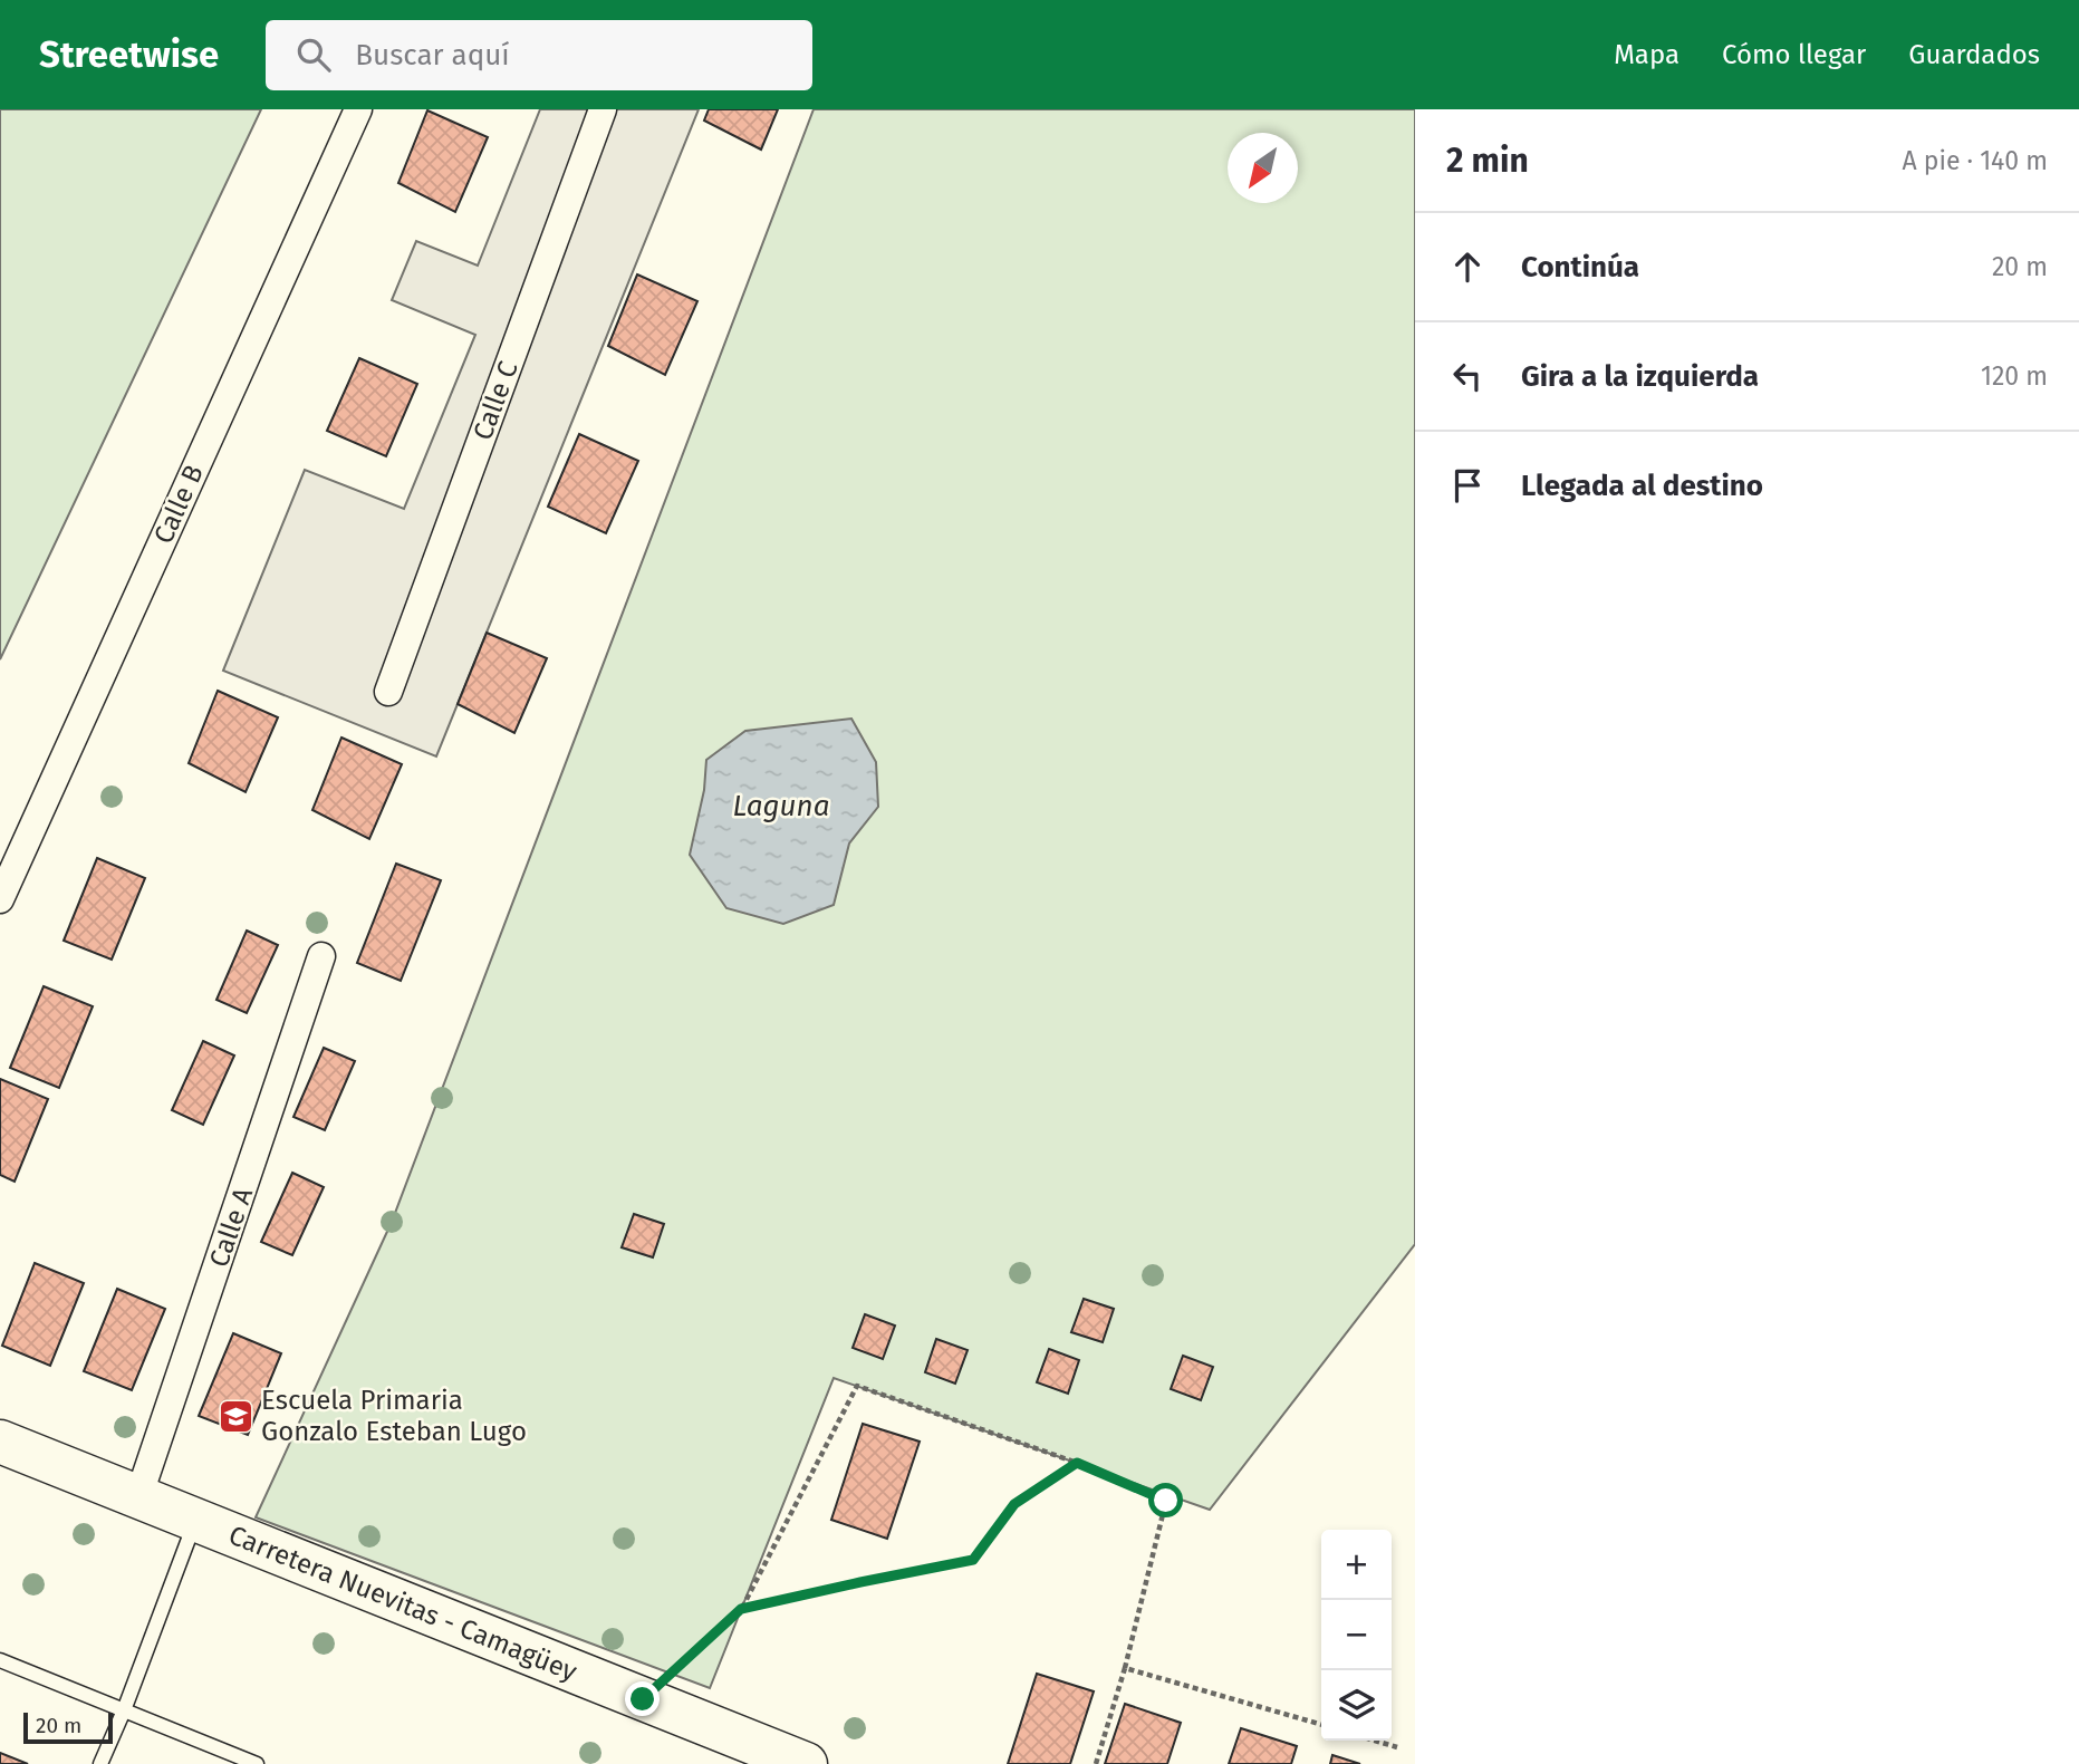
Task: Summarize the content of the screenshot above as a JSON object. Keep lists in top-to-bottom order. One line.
{"streets":{"highway":["Carretera Nuevitas - Camagüey"],"street":["Calle C","Calle B","Calle A"]},"crossings":[["Calle A","Carretera Nuevitas - Camagüey"]],"water":["Laguna"],"places":{"school or university":["Escuela Primaria Gonzalo Esteban Lugo"]},"scale_bar":"20 m","north":"bottom left","page":{"header":"Streetwise","search":"Buscar aquí","nav":["Mapa","Cómo llegar","Guardados"],"heading":["2 min","A pie · 140 m"],"list":[["Continúa","20 m"],["Gira a la izquierda","120 m"],"Llegada al destino"],"map_buttons":["+","−"],"scale":"20 m"}}
